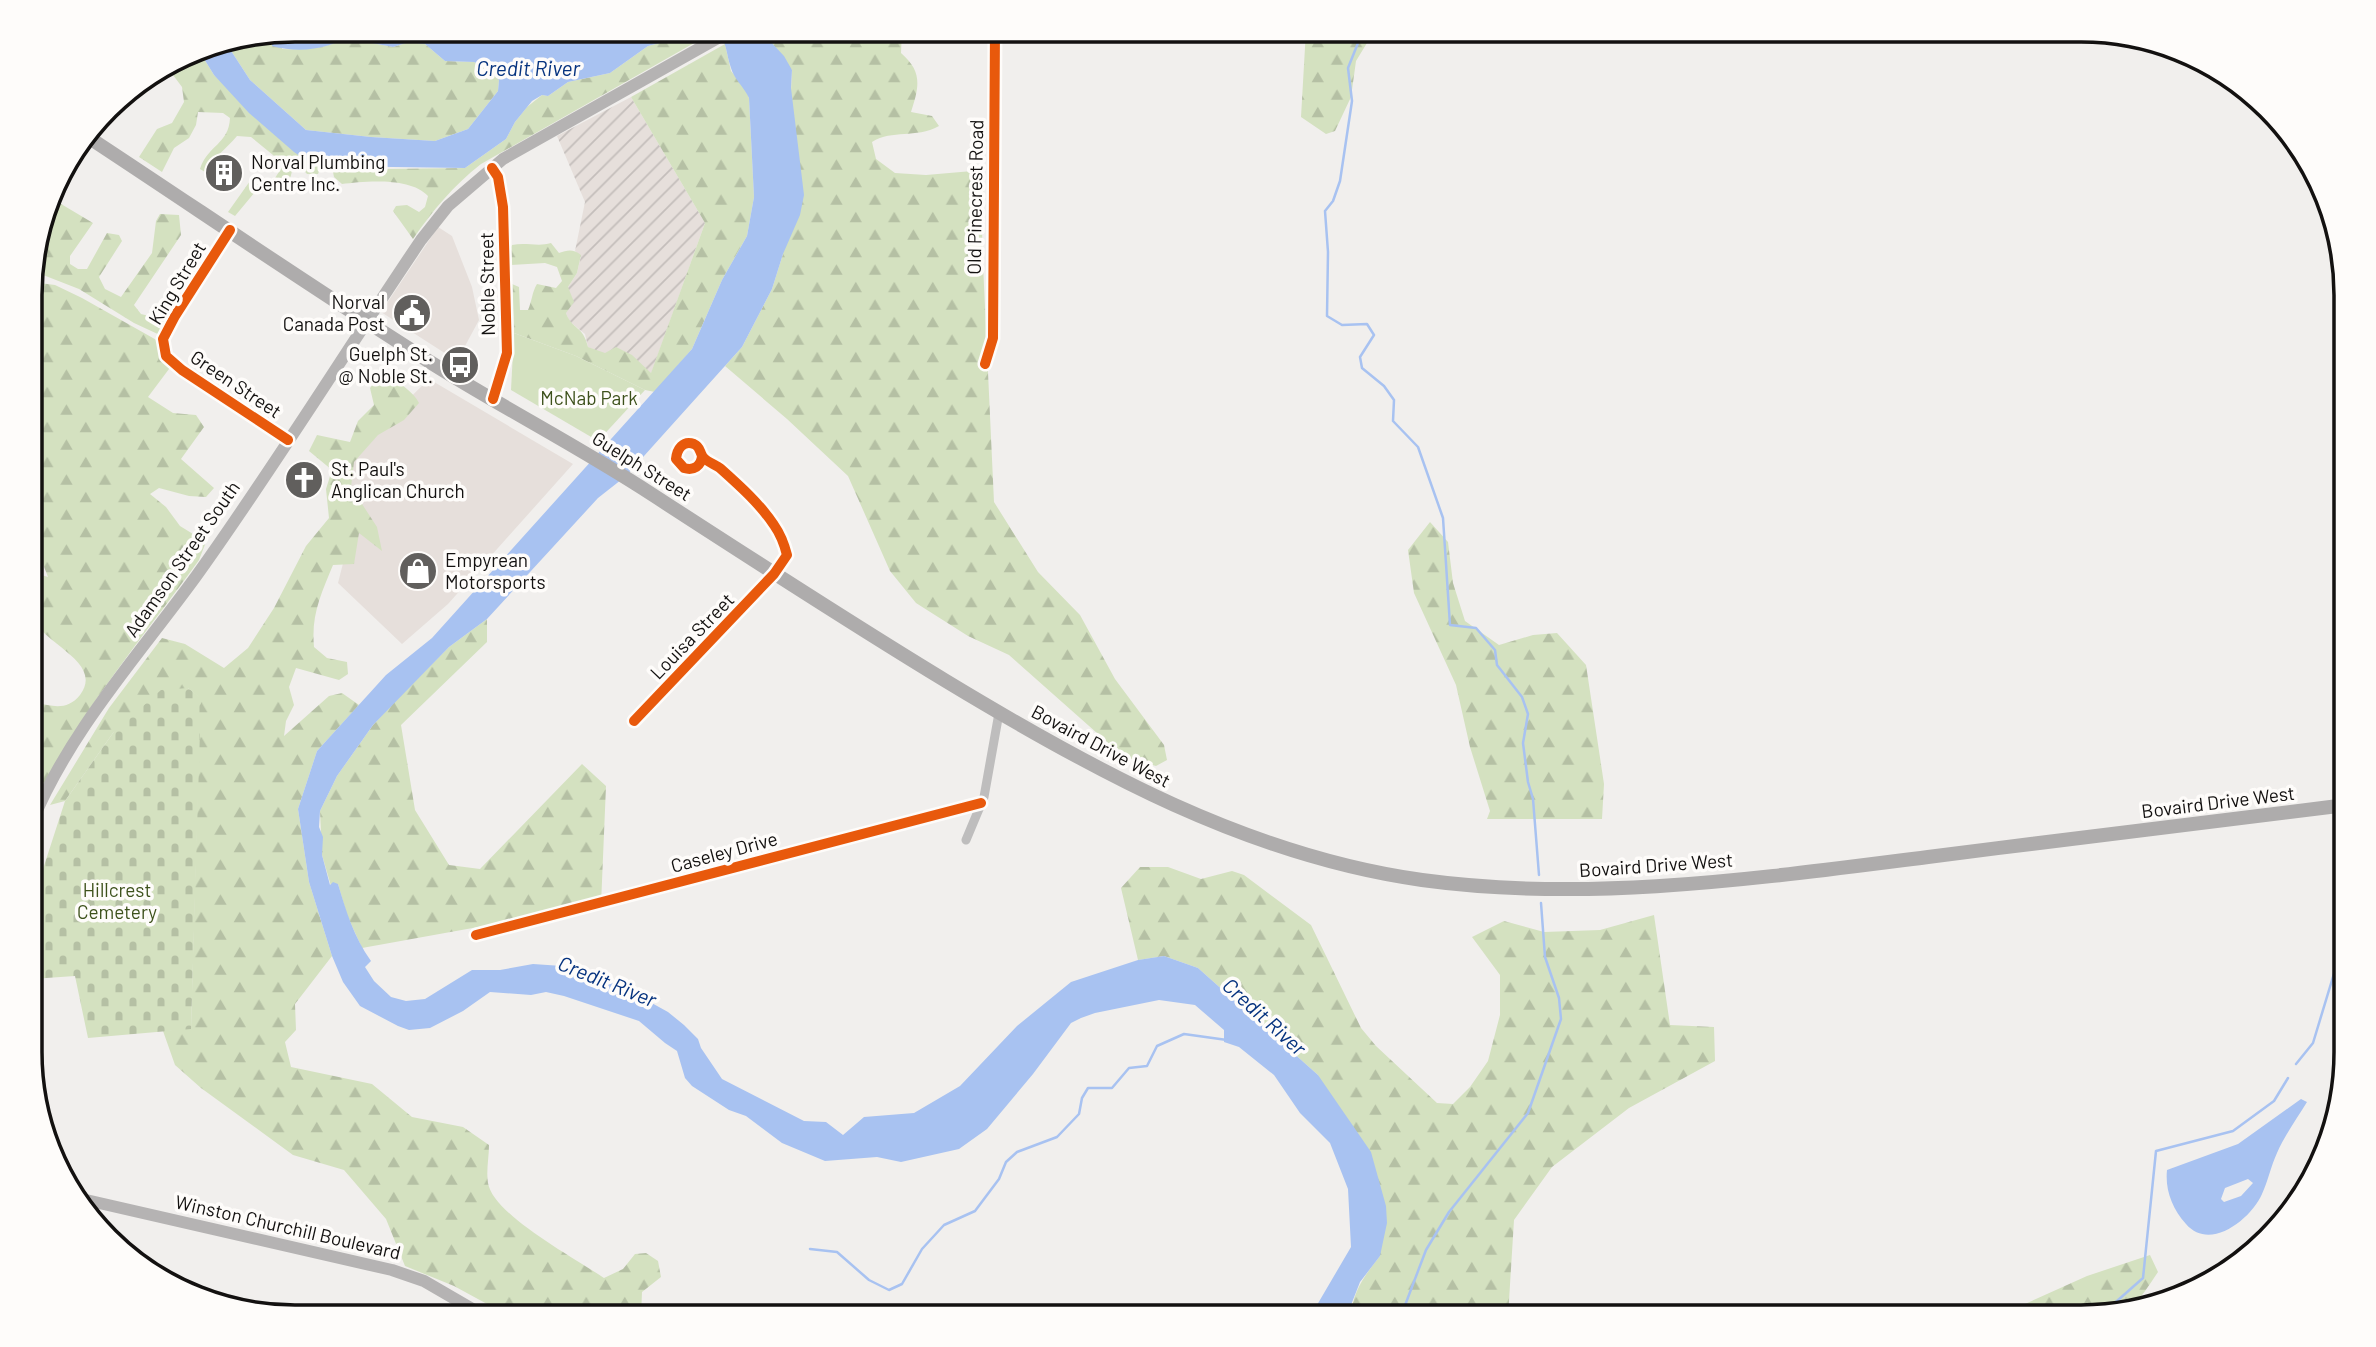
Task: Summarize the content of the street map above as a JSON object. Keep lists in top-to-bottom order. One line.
{"streets":{"main road":["Guelph Street","Adamson Street South","Bovaird Drive West","Winston Churchill Boulevard"],"street":["Old Pinecrest Road","King Street","Noble Street","Green Street","Louisa Street","Caseley Drive"]},"crossings":[["King Street","Green Street"],["King Street","Guelph Street"],["Noble Street","Guelph Street"],["Noble Street","Adamson Street South"],["Green Street","Adamson Street South"],["Guelph Street","Adamson Street South"],["Guelph Street","Louisa Street"],["Guelph Street","Bovaird Drive West"]],"water":["Credit River"],"parks":["McNab Park","Hillcrest Cemetery"],"places":{"building":["Norval Plumbing Centre Inc."],"public building":["Norval Canada Post"],"bus stop":["Guelph St. @ Noble St."],"church":["St. Paul's Anglican Church"],"shop":["Empyrean Motorsports"]}}
